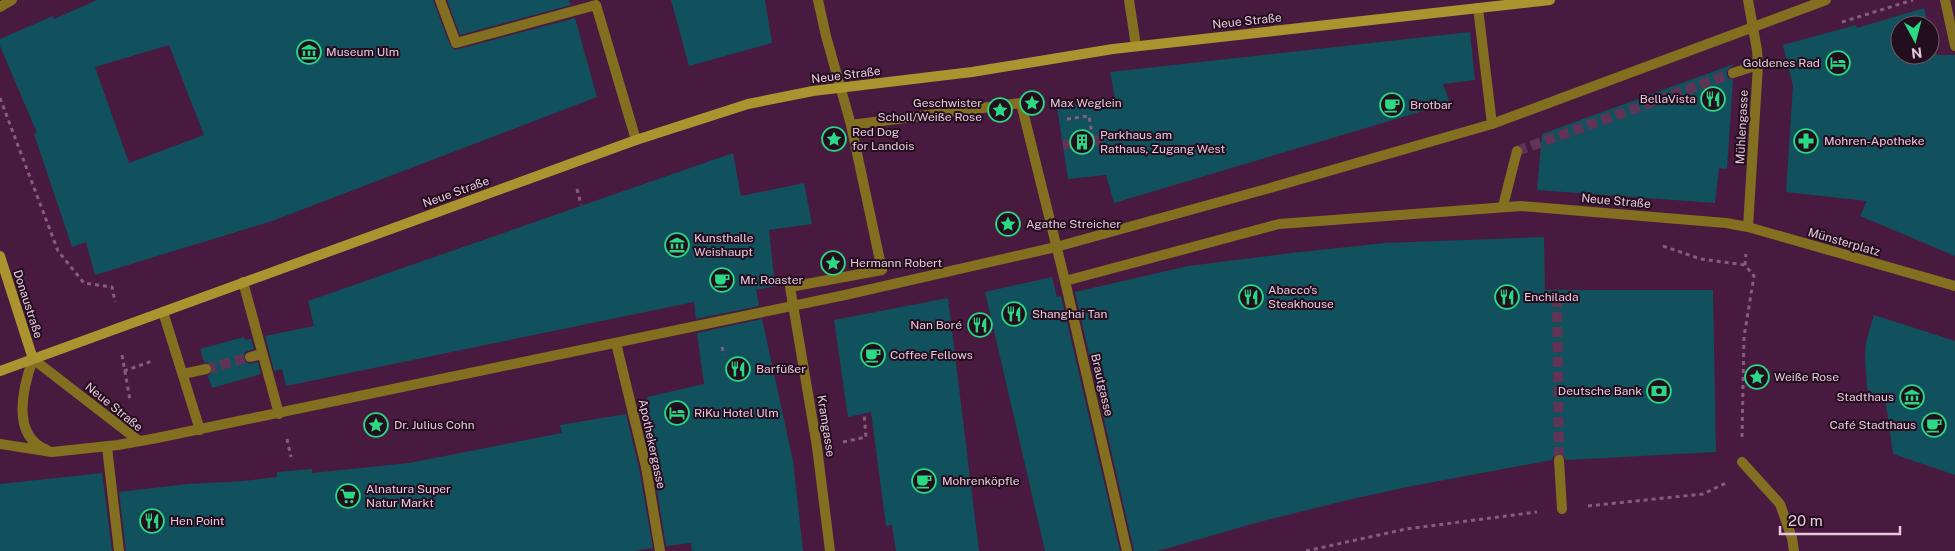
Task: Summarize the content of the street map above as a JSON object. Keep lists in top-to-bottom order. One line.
{"streets":{"street":["Neue Straße","Mühlengasse","Münsterplatz","Donaustraße","Brautgasse","Kramgasse","Apothekergasse"]},"crossings":[["Neue Straße","Münsterplatz"],["Neue Straße","Donaustraße"],["Neue Straße","Brautgasse"],["Mühlengasse","Münsterplatz"],["Brautgasse","Kramgasse"]],"places":{"museum":["Museum Ulm","Kunsthalle Weishaupt","Stadthaus"],"hotel":["Goldenes Rad","RiKu Hotel Ulm"],"restaurant":["BellaVista","Abacco's Steakhouse","Enchilada","Shanghai Tan","Nan Boré","Barfüßer","Hen Point"],"place":["Max Weglein","Geschwister Scholl/Weiße Rose","Red Dog for Landois","Agathe Streicher","Hermann Robert","Weiße Rose","Dr. Julius Cohn"],"cafe":["Brotbar","Mr. Roaster","Coffee Fellows","Café Stadthaus","Mohrenköpfle"],"pharmacy":["Mohren-Apotheke"],"building":["Parkhaus am Rathaus, Zugang West"],"bank":["Deutsche Bank"],"supermarket":["Alnatura Super Natur Markt"]},"scale_bar":"20 m","north":"bottom"}
